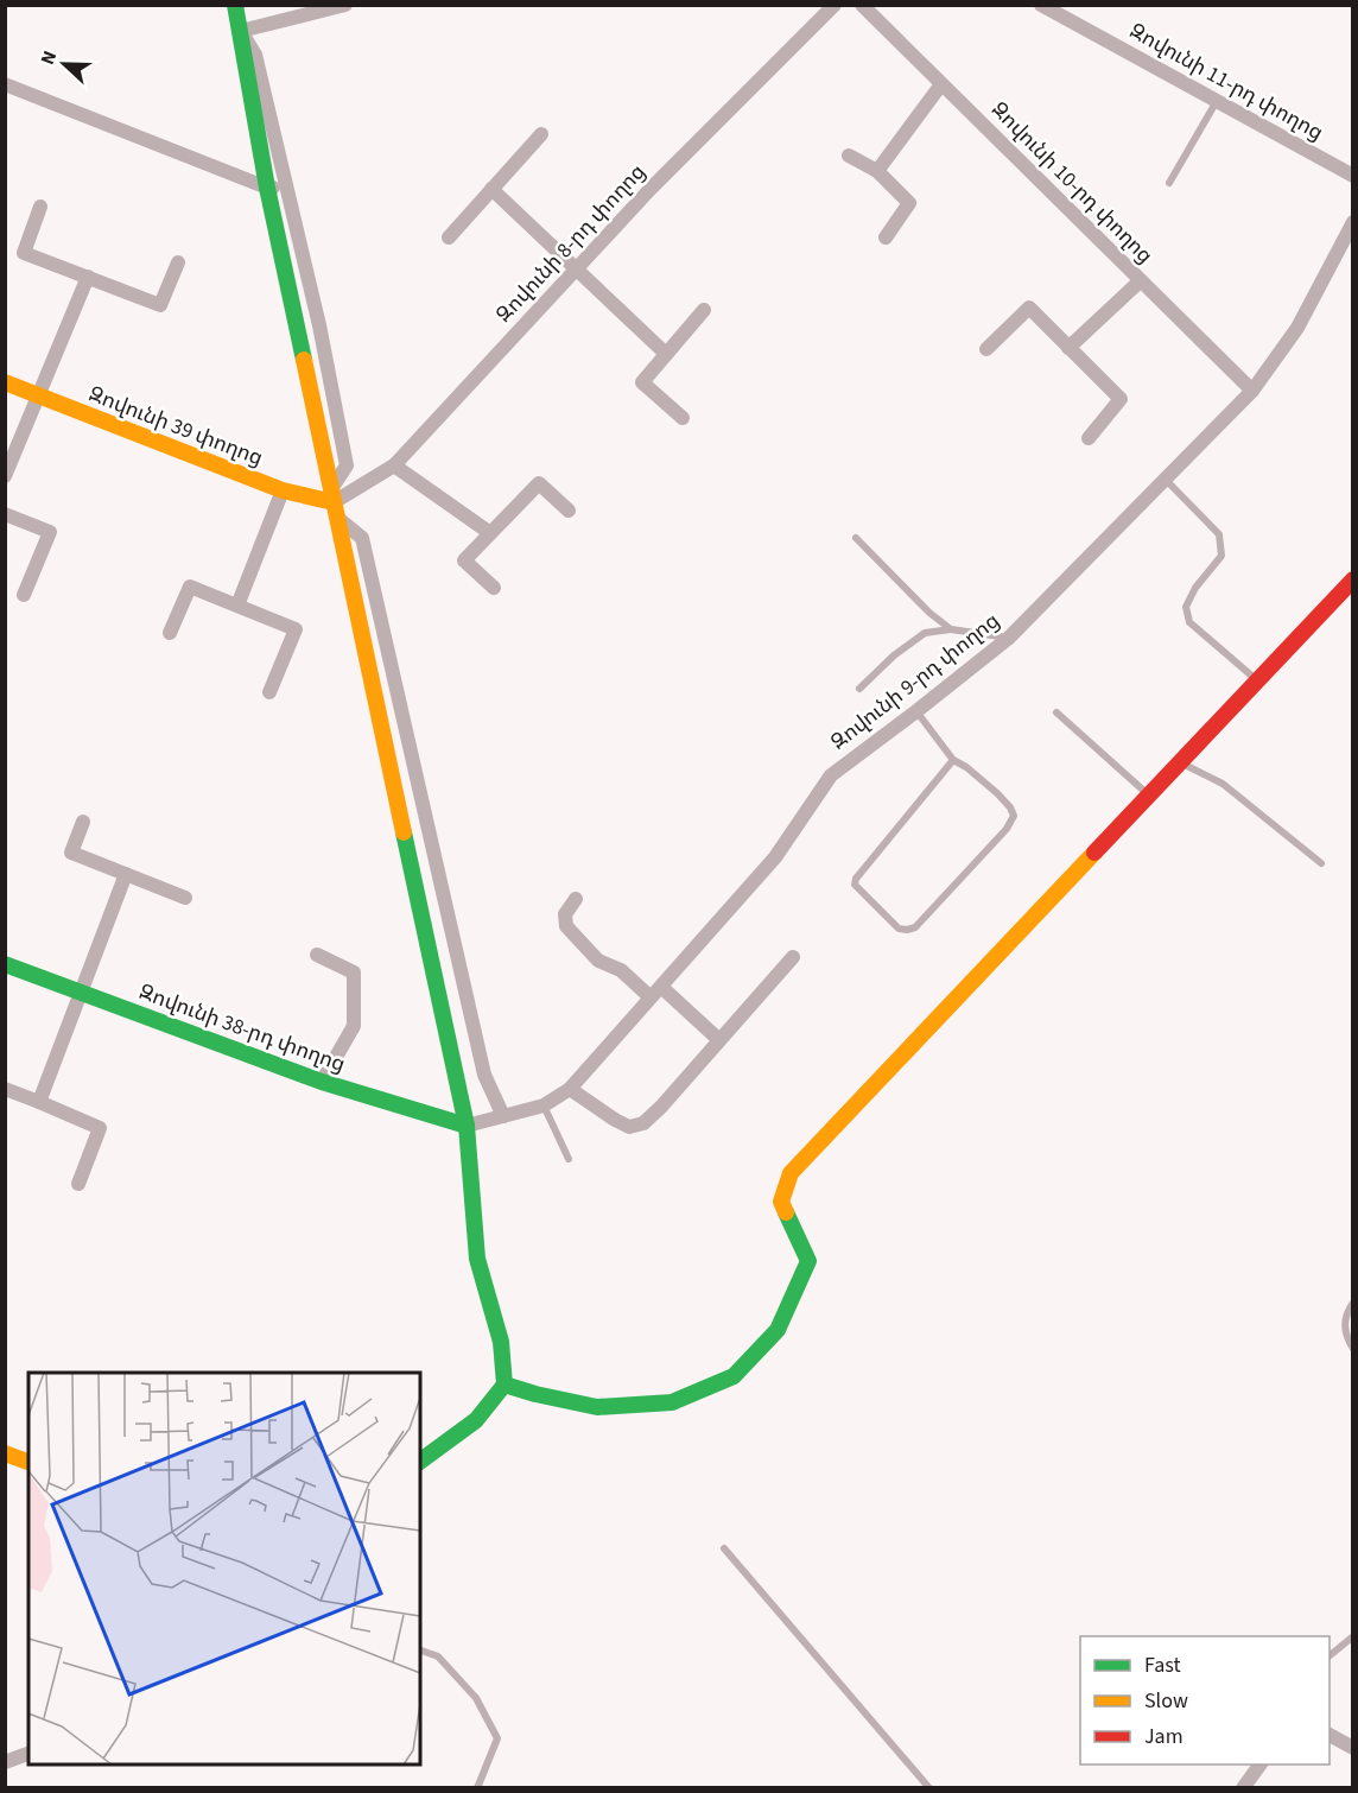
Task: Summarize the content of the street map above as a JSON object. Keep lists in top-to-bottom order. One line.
{"streets":{"street":["Զովունի 11-րդ փողոց","Զովունի 10-րդ փողոց","Զովունի 8-րդ փողոց","Զովունի 39 փողոց","Զովունի 9-րդ փողոց","Զովունի 38-րդ փողոց"]},"crossings":[["Զովունի 10-րդ փողոց","Զովունի 9-րդ փողոց"],["Զովունի 8-րդ փողոց","Զովունի 39 փողոց"],["Զովունի 9-րդ փողոց","Զովունի 38-րդ փողոց"]],"legend":["Fast","Slow","Jam"],"north":"left"}
